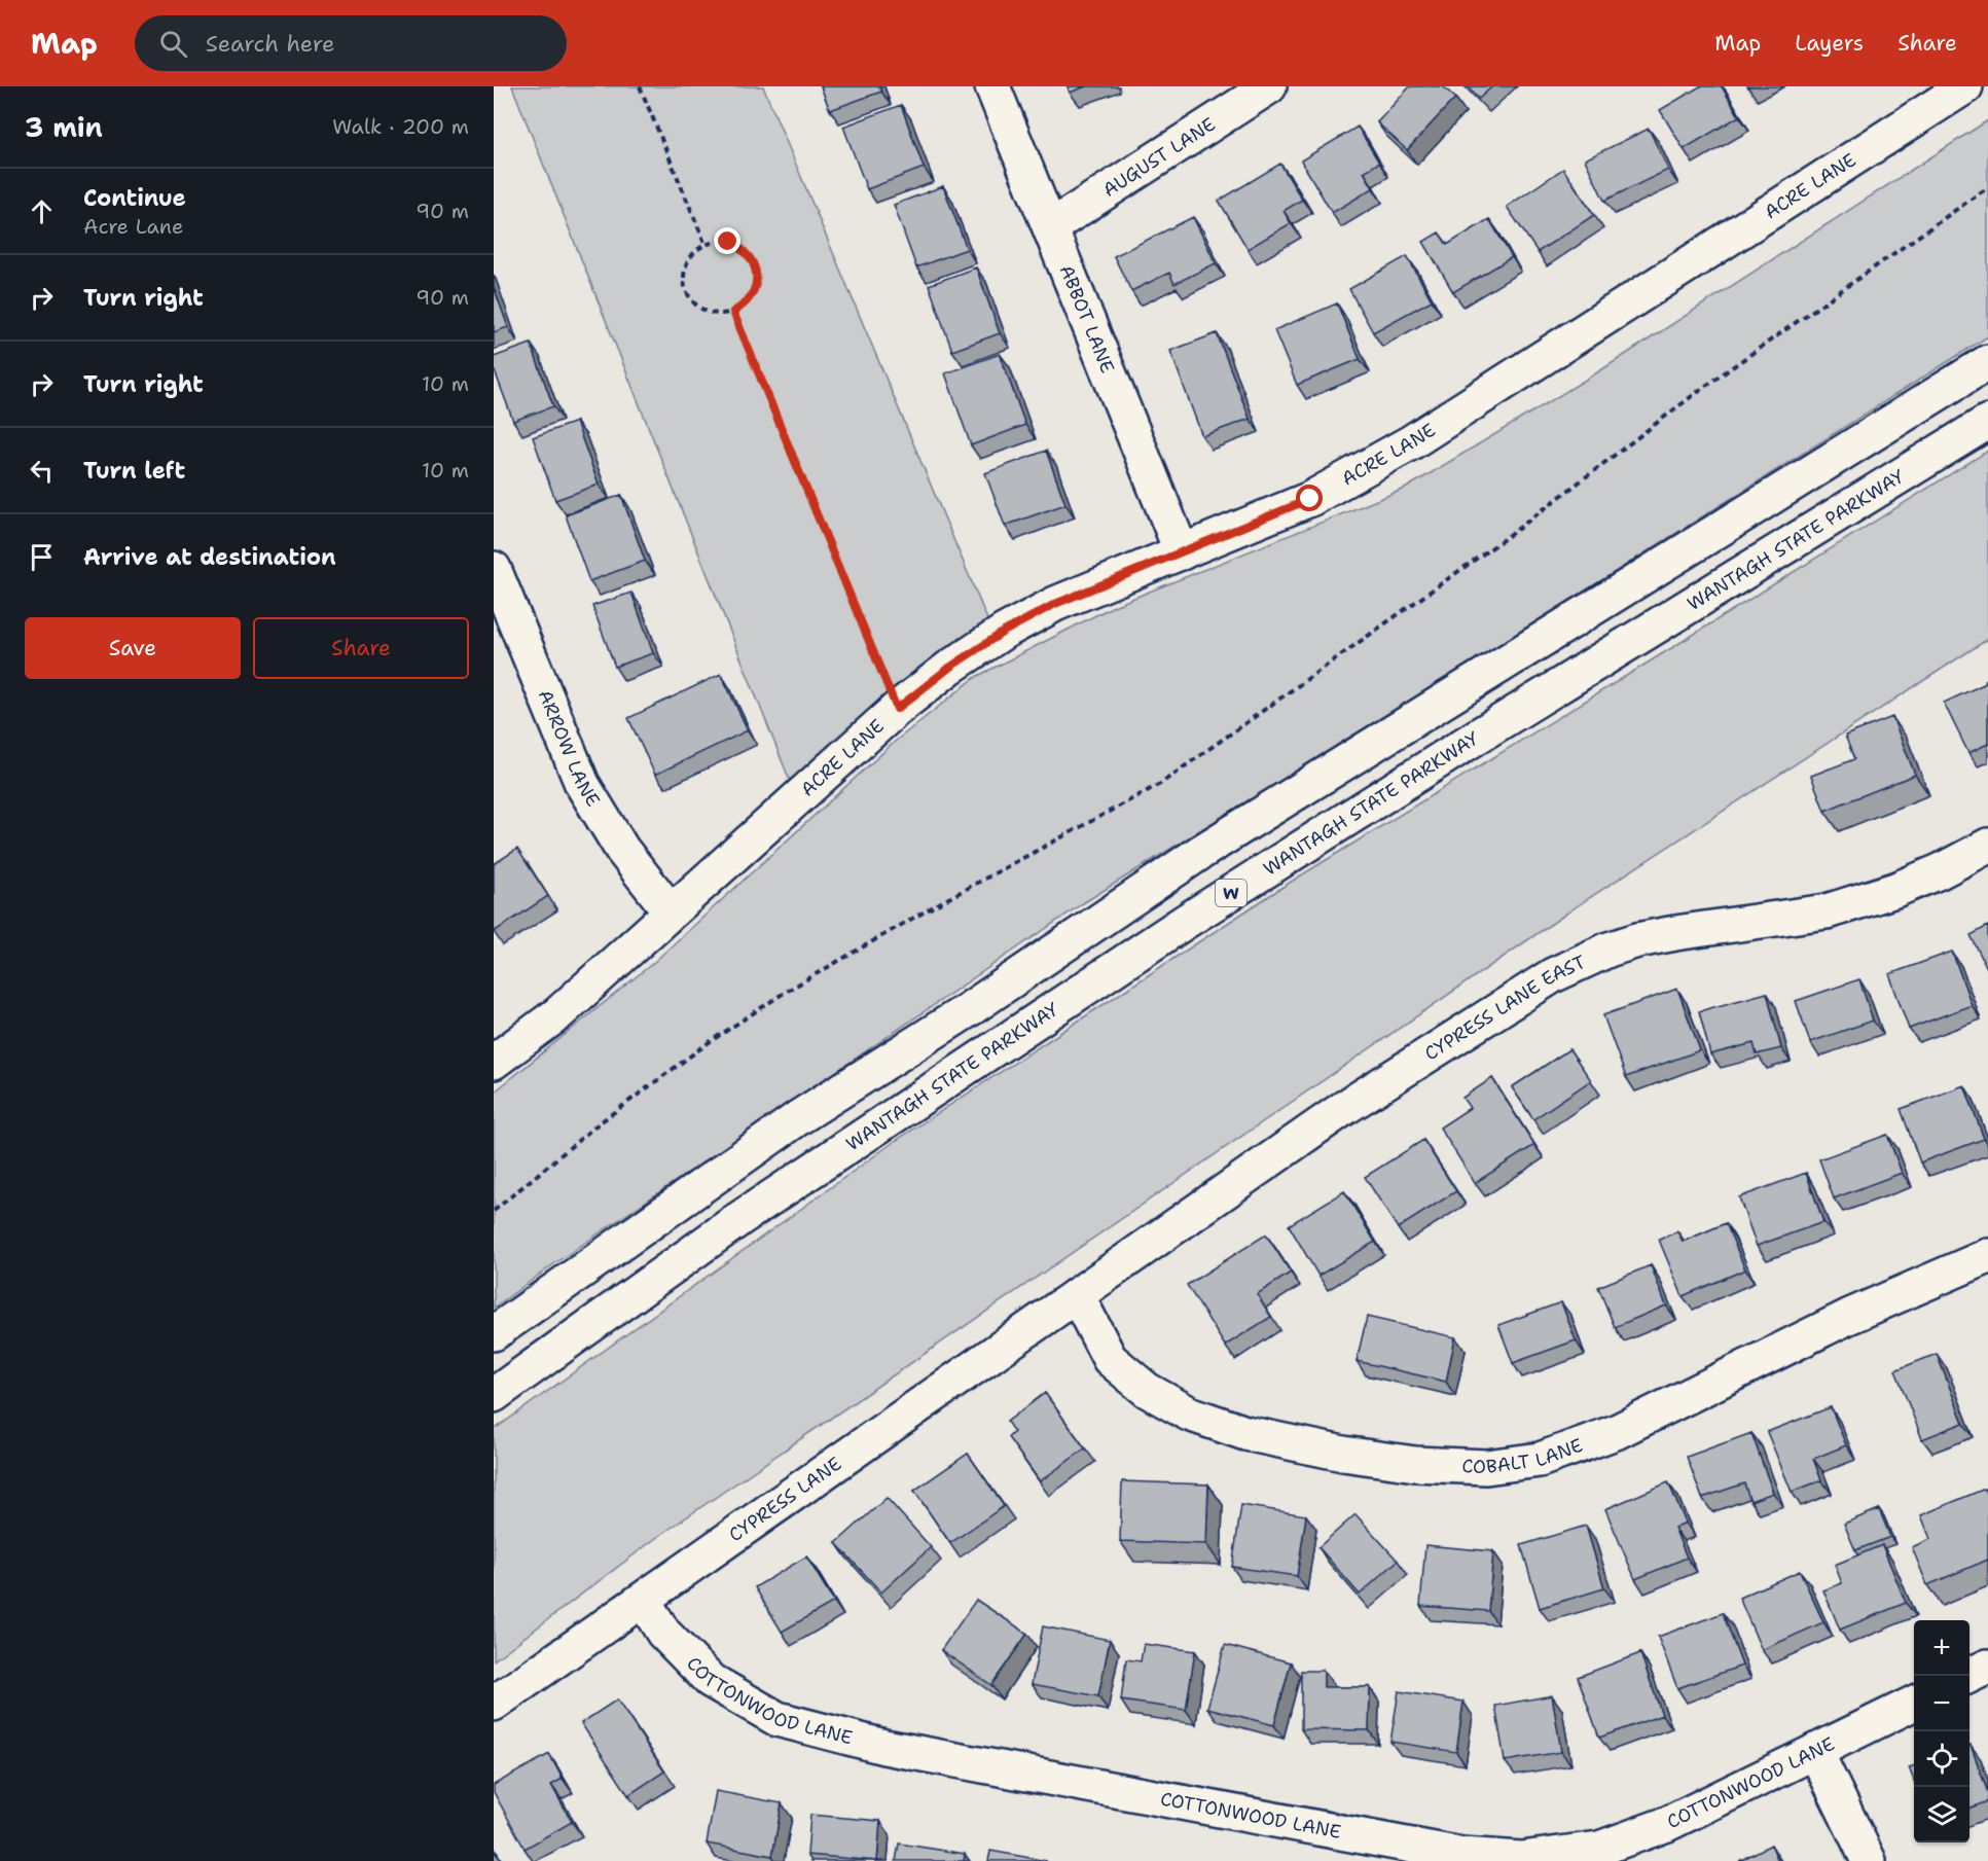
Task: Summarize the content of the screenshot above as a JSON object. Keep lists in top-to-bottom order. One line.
{"streets":{"main road":["AUGUST LANE","ACRE LANE","ABBOT LANE","WANTAGH STATE PARKWAY","ARROW LANE","W","CYPRESS LANE EAST","COBALT LANE","CYPRESS LANE","COTTONWOOD LANE"]},"crossings":[["AUGUST LANE","ABBOT LANE"],["ACRE LANE","ABBOT LANE"],["ACRE LANE","ARROW LANE"],["CYPRESS LANE EAST","COBALT LANE"],["CYPRESS LANE EAST","CYPRESS LANE"],["COBALT LANE","CYPRESS LANE"],["CYPRESS LANE","COTTONWOOD LANE"]],"page":{"header":"Map","search":"Search here","nav":["Map","Layers","Share"],"heading":["3 min","Walk · 200 m"],"list":[["Continue","Acre Lane","90 m"],["Turn right","90 m"],["Turn right","10 m"],["Turn left","10 m"],"Arrive at destination"],"buttons":["Save","Share"],"map_buttons":["+","−"]}}
